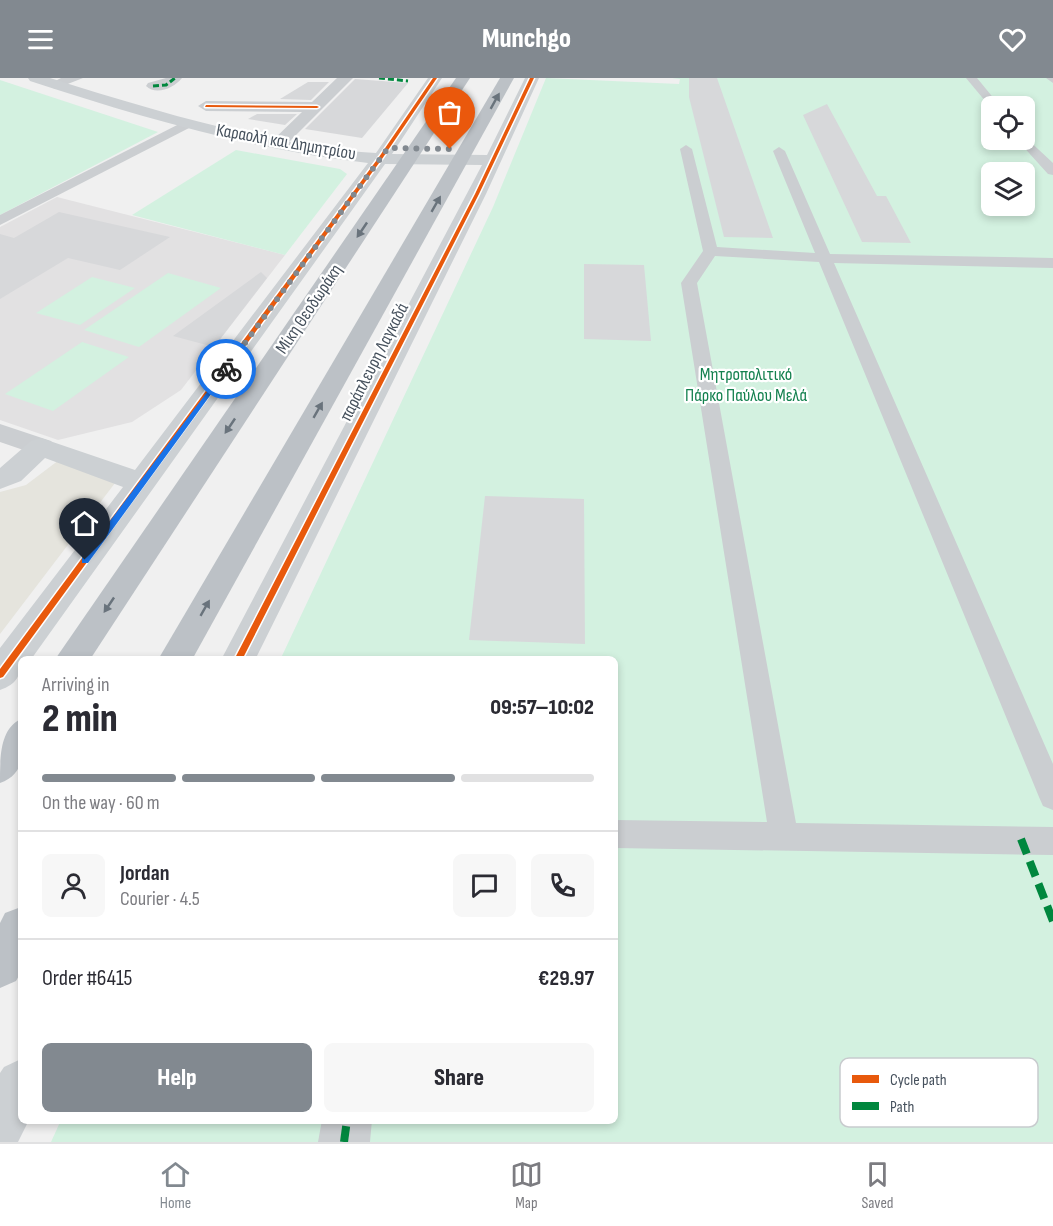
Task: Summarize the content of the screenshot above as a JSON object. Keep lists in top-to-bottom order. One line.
{"streets":{"highway":["Μίκη Θεοδωράκη"],"street":["Καραολή και Δημητρίου","παράπλευρη Λαγκαδά"]},"crossings":[["Καραολή και Δημητρίου","Μίκη Θεοδωράκη"],["Καραολή και Δημητρίου","παράπλευρη Λαγκαδά"]],"parks":["Μητροπολιτικό Πάρκο Παύλου Μελά"],"legend":["Cycle path","Path"],"page":{"header":"Munchgo","heading":["2 min","Arriving in","09:57–10:02"],"panel":["Jordan","Courier · 4.5","Order #6415","€29.97"],"bar":"On the way · 60 m","buttons":["Help","Share"],"tabs":["Home","Map","Saved"]}}
